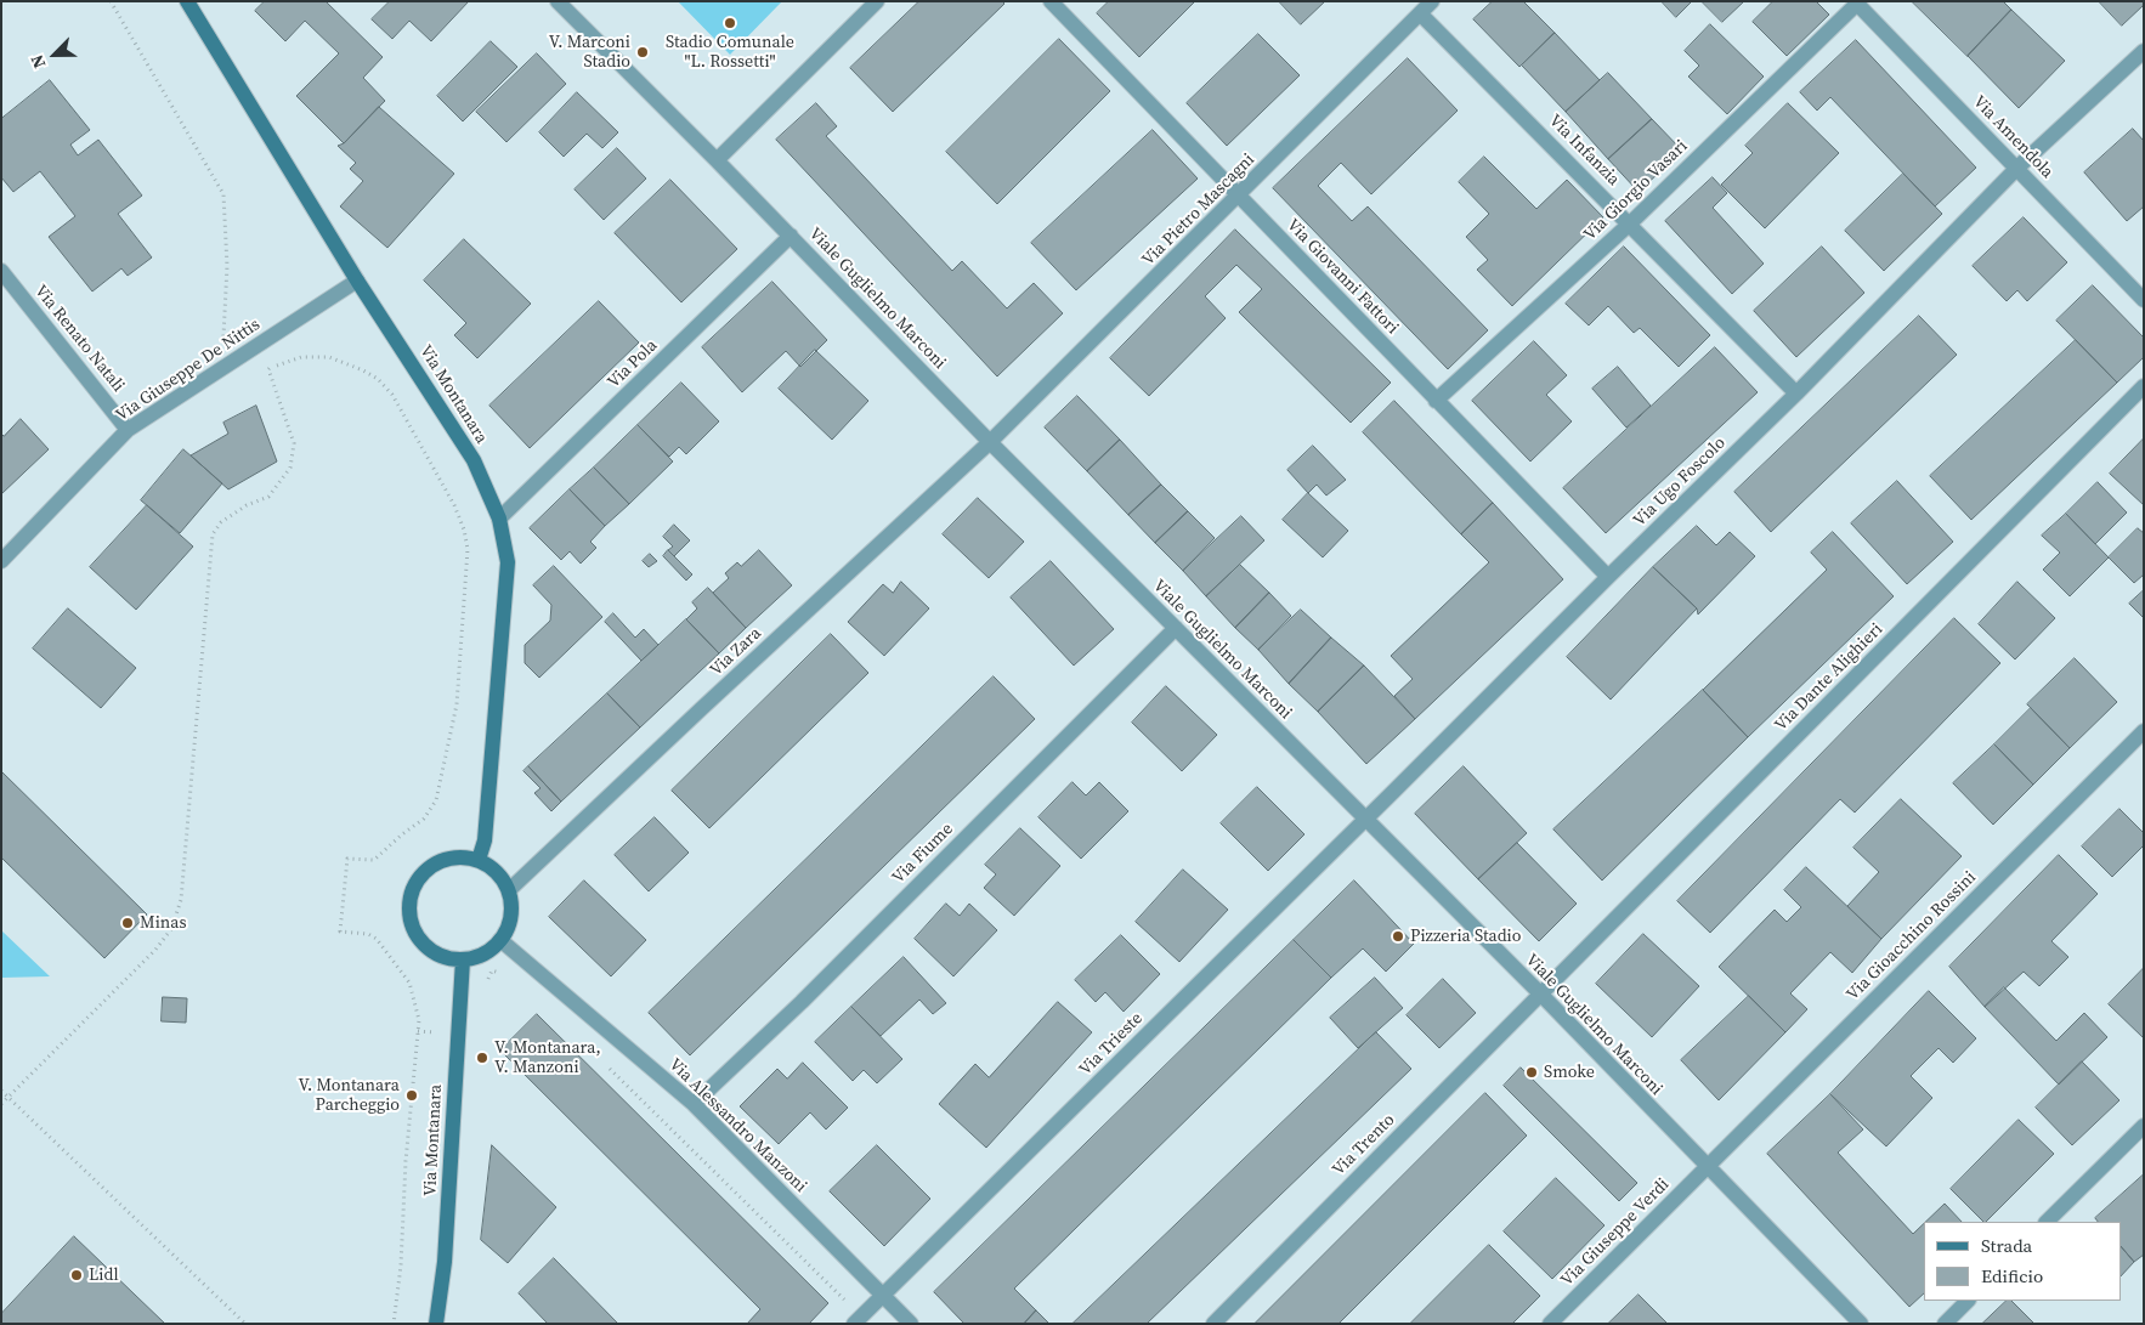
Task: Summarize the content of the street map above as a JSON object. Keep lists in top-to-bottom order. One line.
{"streets":{"main road":["Via Montanara"],"street":["Via Amendola","Via Infanzia","Via Giorgio Vasari","Via Pietro Mascagni","Via Giovanni Fattori","Viale Guglielmo Marconi","Via Renato Natali","Via Pola","Via Giuseppe De Nittis","Via Ugo Foscolo","Via Zara","Via Dante Alighieri","Via Fiume","Via Gioacchino Rossini","Via Trieste","Via Alessandro Manzoni","Via Trento","Via Giuseppe Verdi"]},"crossings":[["Via Amendola","Via Giorgio Vasari"],["Via Amendola","Via Ugo Foscolo"],["Via Infanzia","Via Giorgio Vasari"],["Via Infanzia","Via Pietro Mascagni"],["Via Infanzia","Via Ugo Foscolo"],["Via Giorgio Vasari","Via Giovanni Fattori"],["Via Pietro Mascagni","Via Giovanni Fattori"],["Via Pietro Mascagni","Viale Guglielmo Marconi"],["Via Pietro Mascagni","Via Zara"],["Via Giovanni Fattori","Via Ugo Foscolo"],["Viale Guglielmo Marconi","Via Pola"],["Viale Guglielmo Marconi","Via Ugo Foscolo"],["Viale Guglielmo Marconi","Via Zara"],["Viale Guglielmo Marconi","Via Dante Alighieri"],["Viale Guglielmo Marconi","Via Fiume"],["Viale Guglielmo Marconi","Via Gioacchino Rossini"],["Viale Guglielmo Marconi","Via Trieste"],["Viale Guglielmo Marconi","Via Trento"],["Viale Guglielmo Marconi","Via Giuseppe Verdi"],["Via Renato Natali","Via Giuseppe De Nittis"],["Via Pola","Via Montanara"],["Via Giuseppe De Nittis","Via Montanara"],["Via Montanara","Via Zara"],["Via Montanara","Via Alessandro Manzoni"],["Via Ugo Foscolo","Via Trieste"],["Via Zara","Via Alessandro Manzoni"],["Via Dante Alighieri","Via Trento"],["Via Fiume","Via Alessandro Manzoni"],["Via Gioacchino Rossini","Via Giuseppe Verdi"],["Via Trieste","Via Alessandro Manzoni"]],"places":["Stadio Comunale \"L. Rossetti\"","V. Marconi Stadio","Minas","Pizzeria Stadio","V. Montanara, V. Manzoni","Smoke","V. Montanara Parcheggio","Lidl"],"legend":["Strada","Edificio"],"north":"bottom left"}
